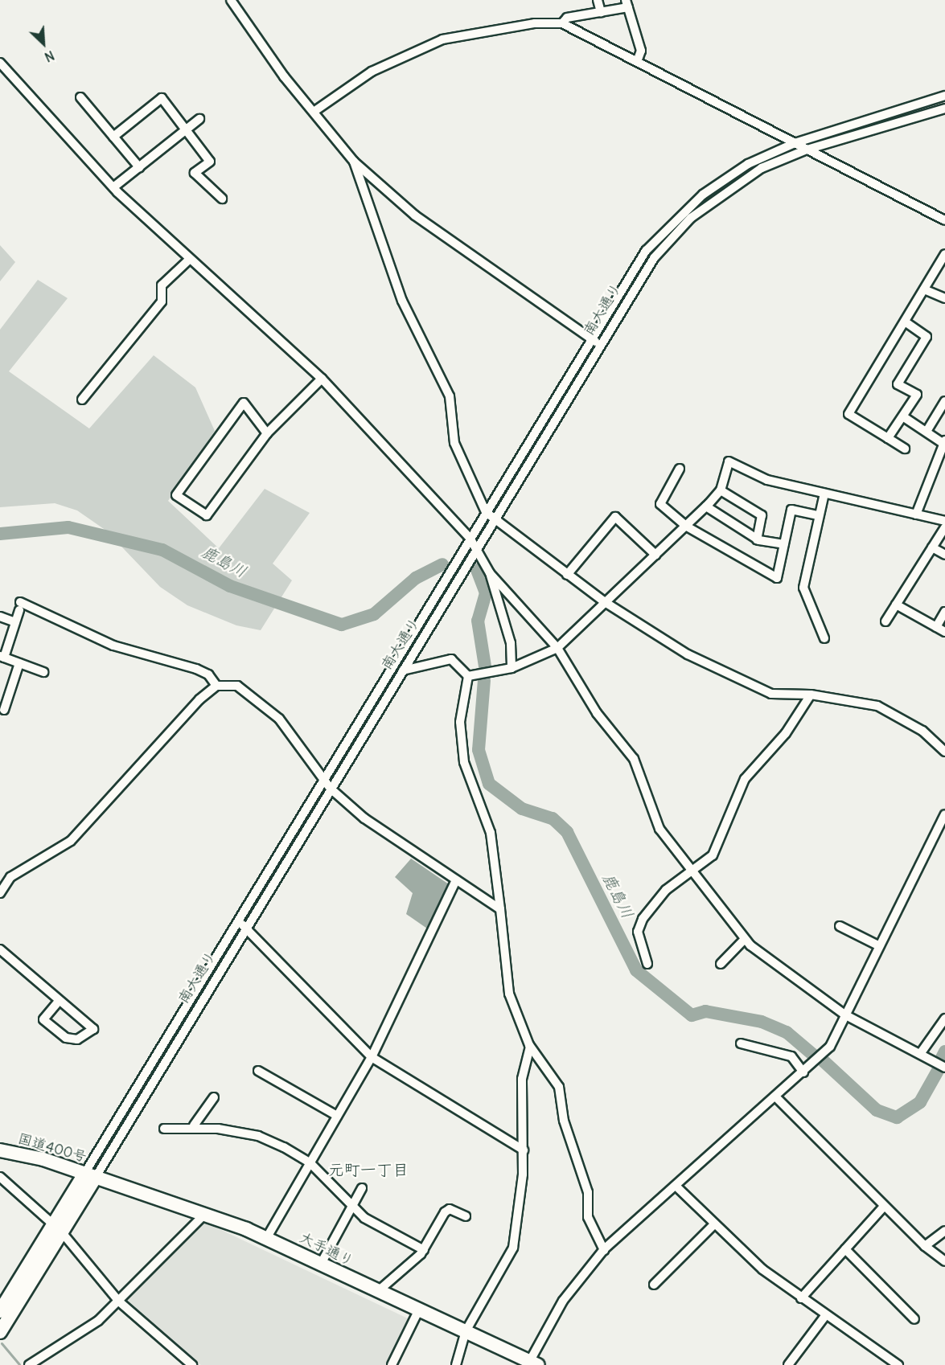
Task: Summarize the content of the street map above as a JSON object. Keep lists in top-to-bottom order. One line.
{"streets":{"highway":["南大通り","国道400号","大手通り"]},"crossings":[["南大通り","国道400号"],["南大通り","大手通り"],["国道400号","大手通り"]],"districts":["元町一丁目"],"water":["鹿島川"],"north":"bottom right"}
